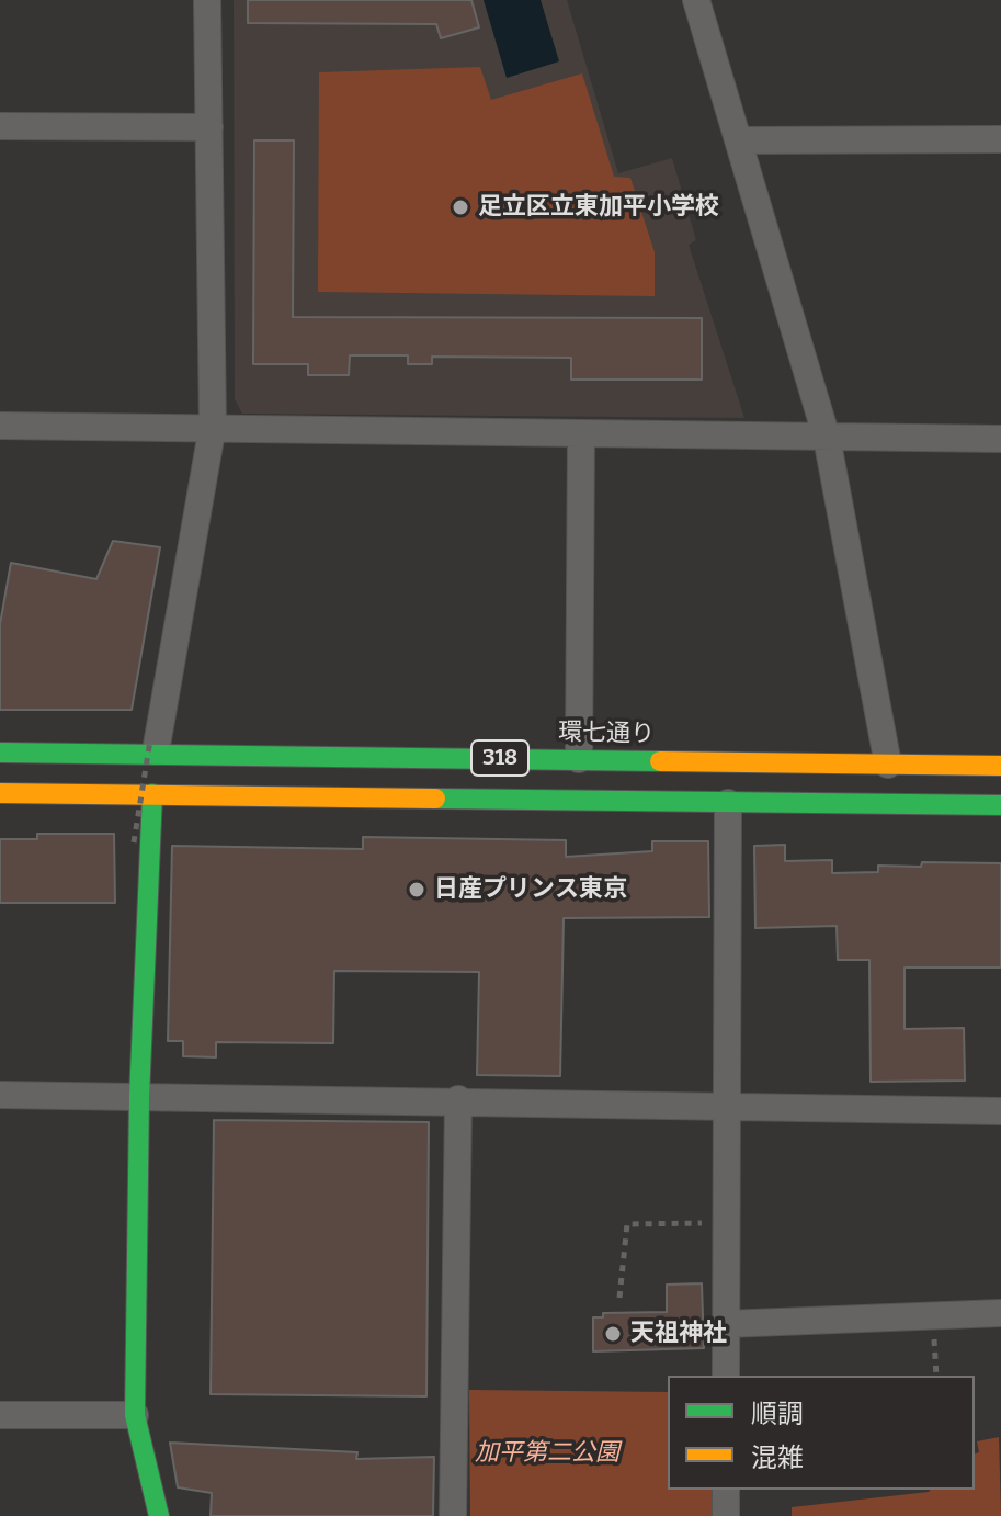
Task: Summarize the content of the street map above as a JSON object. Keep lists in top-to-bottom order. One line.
{"streets":{"main road":["環七通り","318"]},"parks":["加平第二公園"],"places":["足立区立東加平小学校","日産プリンス東京","天祖神社"],"legend":["順調","混雑"]}
